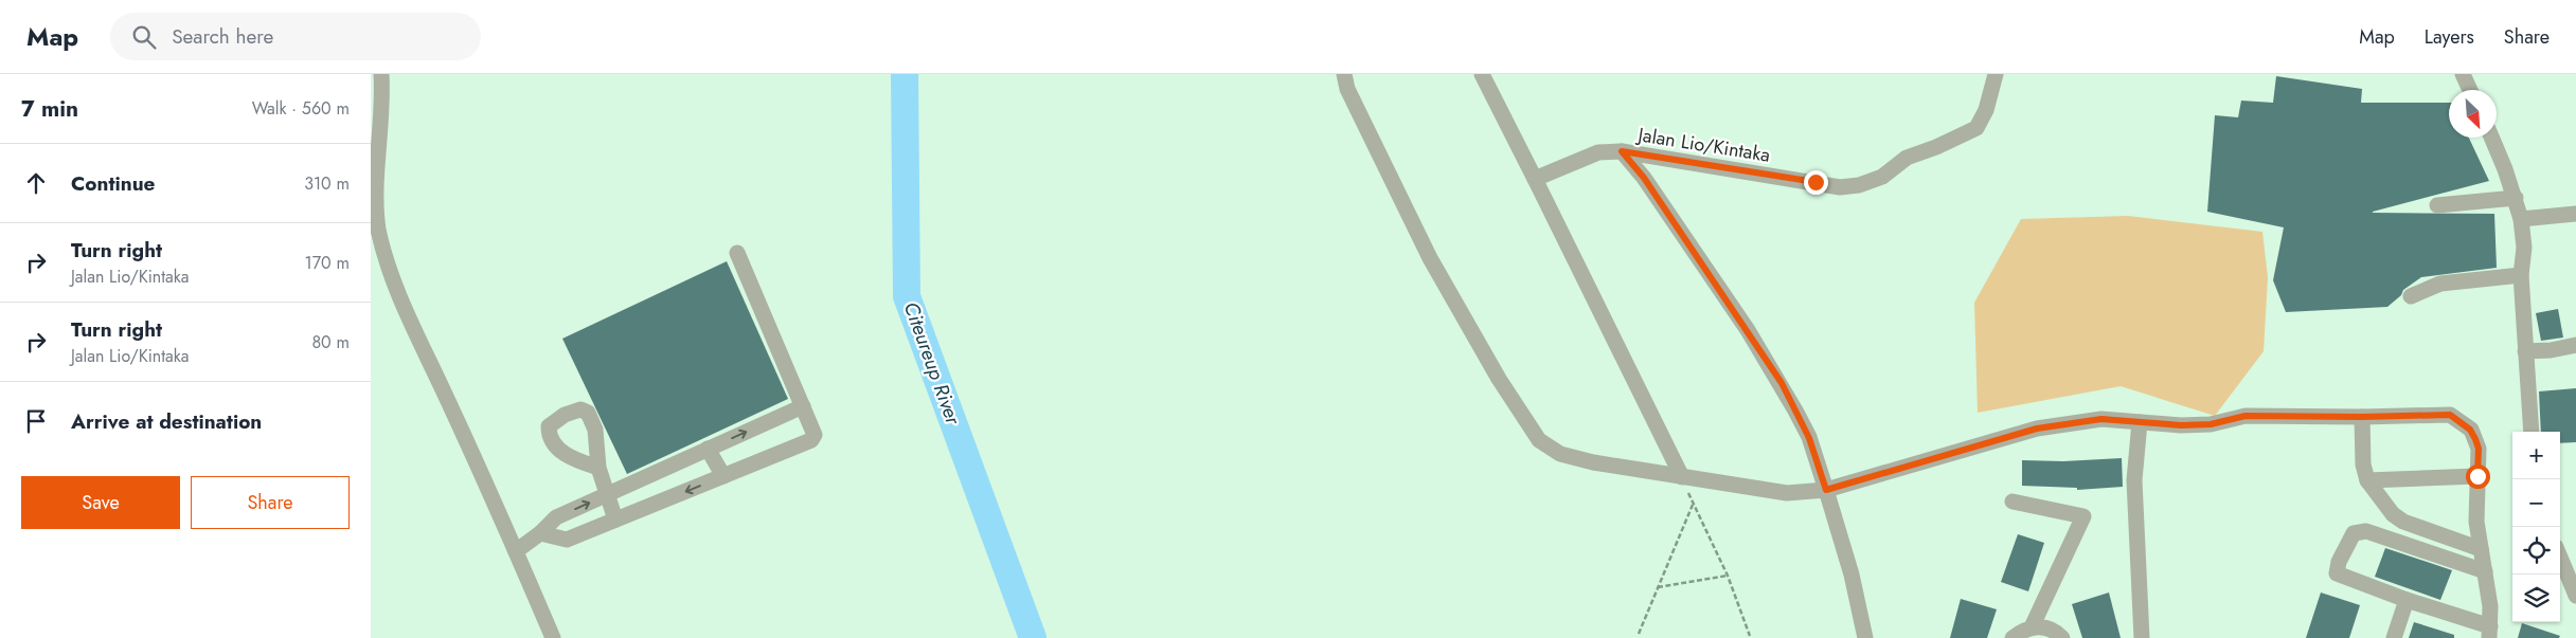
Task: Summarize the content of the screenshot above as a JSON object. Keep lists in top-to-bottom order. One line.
{"streets":{"street":["Jalan Lio/Kintaka"]},"water":["Citeureup River"],"north":"bottom right","page":{"header":"Map","search":"Search here","nav":["Map","Layers","Share"],"heading":["7 min","Walk · 560 m"],"list":[["Continue","310 m"],["Turn right","Jalan Lio/Kintaka","170 m"],["Turn right","Jalan Lio/Kintaka","80 m"],"Arrive at destination"],"map_buttons":["+","−"],"buttons":["Save","Share"]}}
